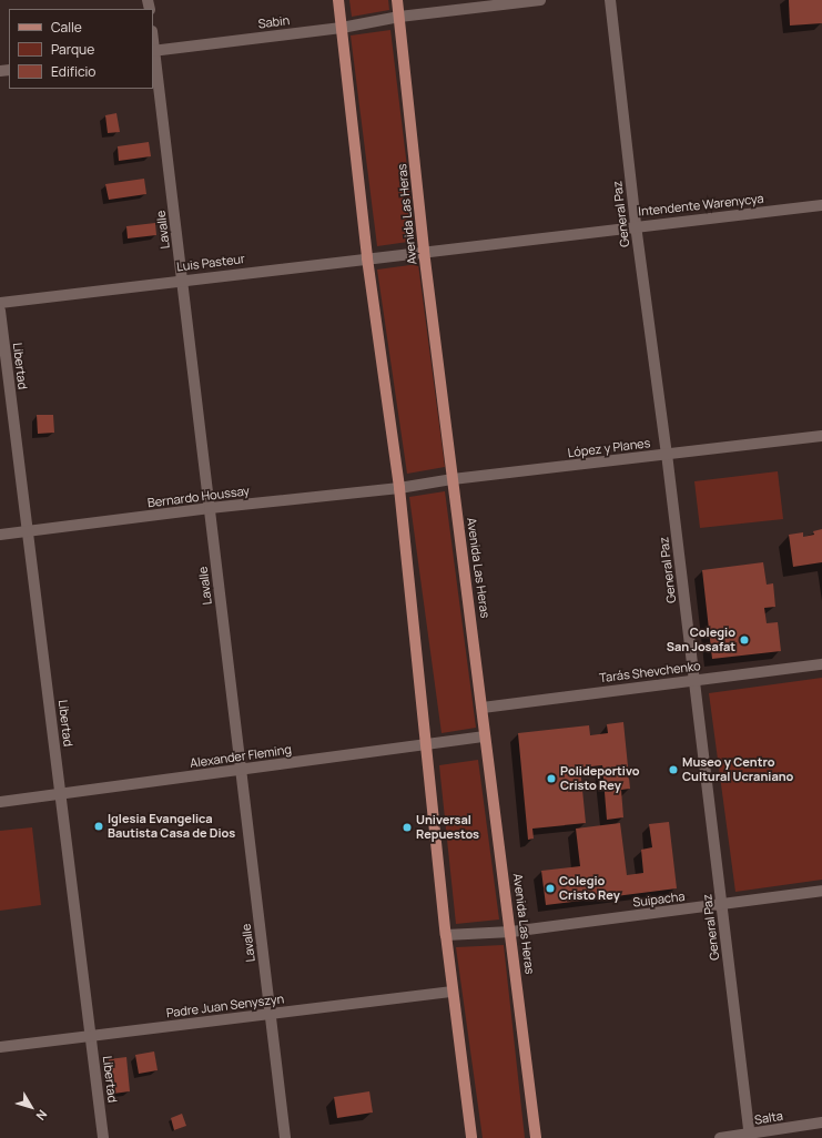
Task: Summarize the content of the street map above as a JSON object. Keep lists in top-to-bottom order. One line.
{"streets":{"main road":["Avenida Las Heras"],"street":["Sabin","Intendente Warenycya","General Paz","Lavalle","Luis Pasteur","Libertad","López y Planes","Bernardo Houssay","Tarás Shevchenko","Alexander Fleming","Suipacha","Padre Juan Senyszyn","Salta"]},"crossings":[["Sabin","Avenida Las Heras"],["Sabin","Lavalle"],["Intendente Warenycya","Avenida Las Heras"],["Intendente Warenycya","General Paz"],["Intendente Warenycya","Luis Pasteur"],["Avenida Las Heras","Luis Pasteur"],["Avenida Las Heras","López y Planes"],["Avenida Las Heras","Tarás Shevchenko"],["Avenida Las Heras","Alexander Fleming"],["Avenida Las Heras","Suipacha"],["General Paz","López y Planes"],["General Paz","Tarás Shevchenko"],["General Paz","Suipacha"],["General Paz","Salta"],["Lavalle","Luis Pasteur"],["Lavalle","Bernardo Houssay"],["Lavalle","Alexander Fleming"],["Lavalle","Padre Juan Senyszyn"],["Libertad","Bernardo Houssay"],["Libertad","Alexander Fleming"],["Libertad","Padre Juan Senyszyn"],["López y Planes","Bernardo Houssay"]],"places":["Colegio San Josafat","Museo y Centro Cultural Ucraniano","Polideportivo Cristo Rey","Iglesia Evangelica Bautista Casa de Dios","Universal Repuestos","Colegio Cristo Rey"],"legend":["Calle","Parque","Edificio"],"north":"bottom right"}
